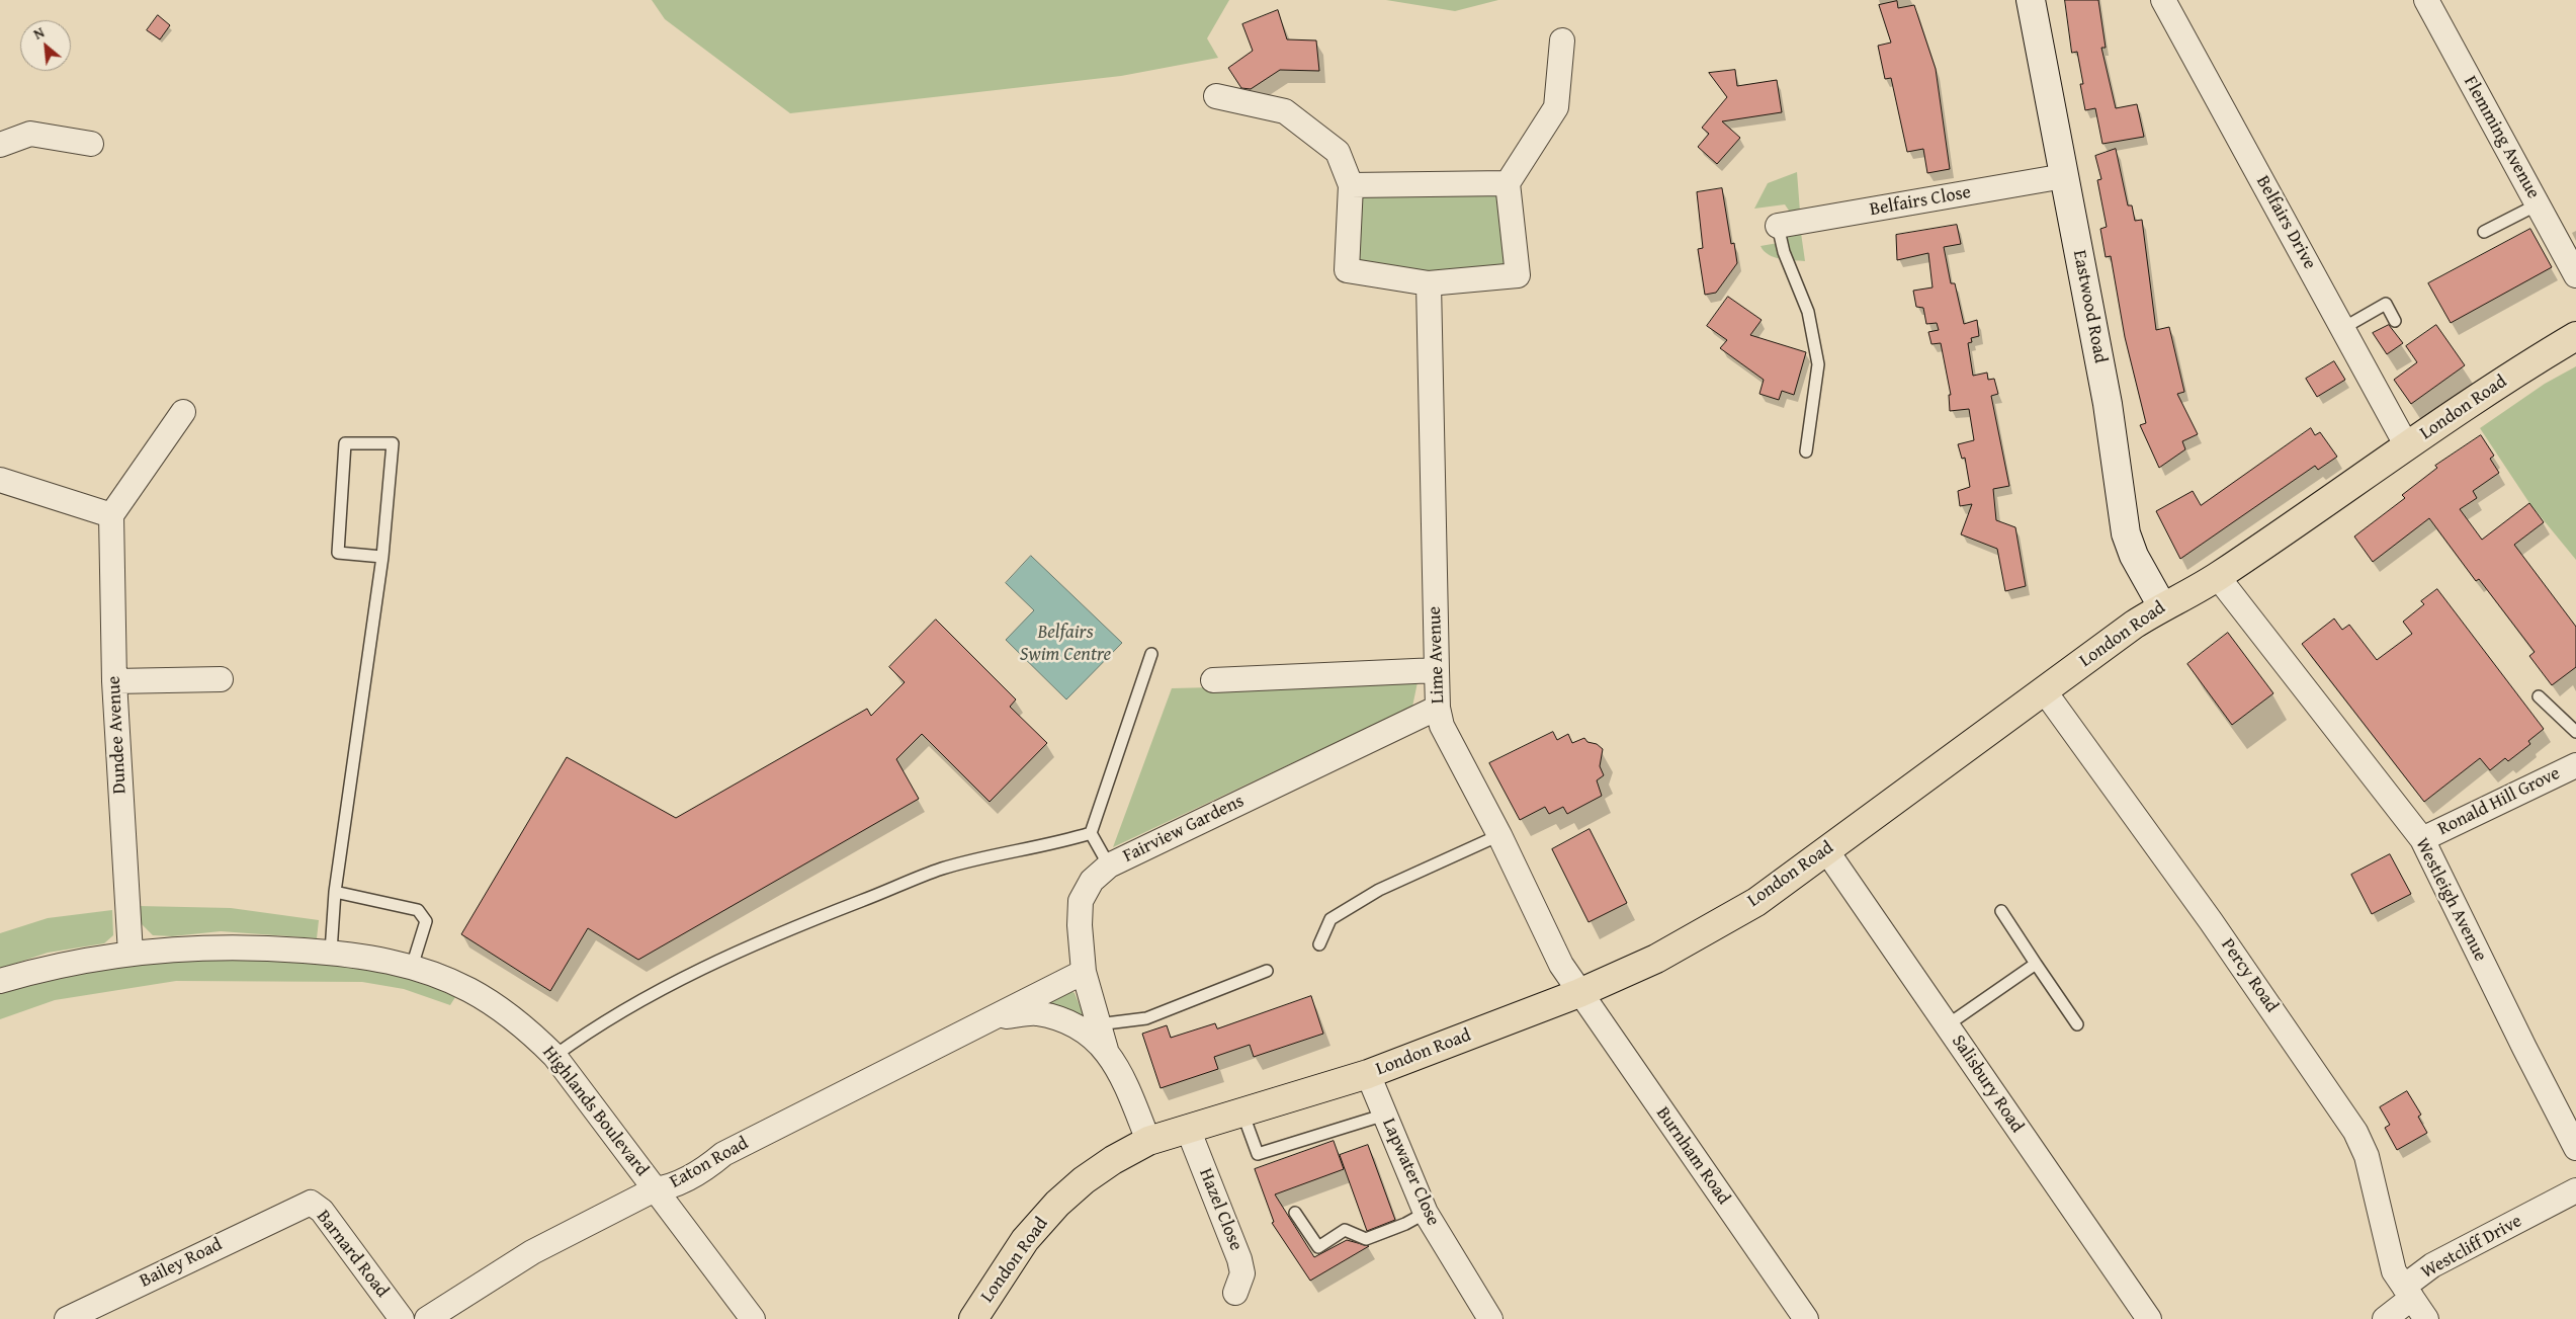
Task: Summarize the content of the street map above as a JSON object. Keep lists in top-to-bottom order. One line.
{"streets":{"main road":["London Road"],"street":["Flemming Avenue","Belfairs Close","Belfairs Drive","Eastwood Road","Lime Avenue","Dundee Avenue","Ronald Hill Grove","Fairview Gardens","Westleigh Avenue","Percy Road","Salisbury Road","Highlands Boulevard","Burnham Road","Eaton Road","Lapwater Close","Hazel Close","Westcliff Drive","Barnard Road","Bailey Road"]},"crossings":[["Belfairs Close","Eastwood Road"],["Belfairs Drive","London Road"],["Eastwood Road","London Road"],["London Road","Lime Avenue"],["London Road","Westleigh Avenue"],["London Road","Percy Road"],["London Road","Salisbury Road"],["London Road","Burnham Road"],["London Road","Eaton Road"],["London Road","Lapwater Close"],["London Road","Hazel Close"],["Lime Avenue","Fairview Gardens"],["Lime Avenue","Burnham Road"],["Dundee Avenue","Highlands Boulevard"],["Ronald Hill Grove","Westleigh Avenue"],["Fairview Gardens","Eaton Road"],["Percy Road","Westcliff Drive"],["Highlands Boulevard","Eaton Road"],["Barnard Road","Bailey Road"]],"water":["Belfairs Swim Centre"],"north":"top left"}
